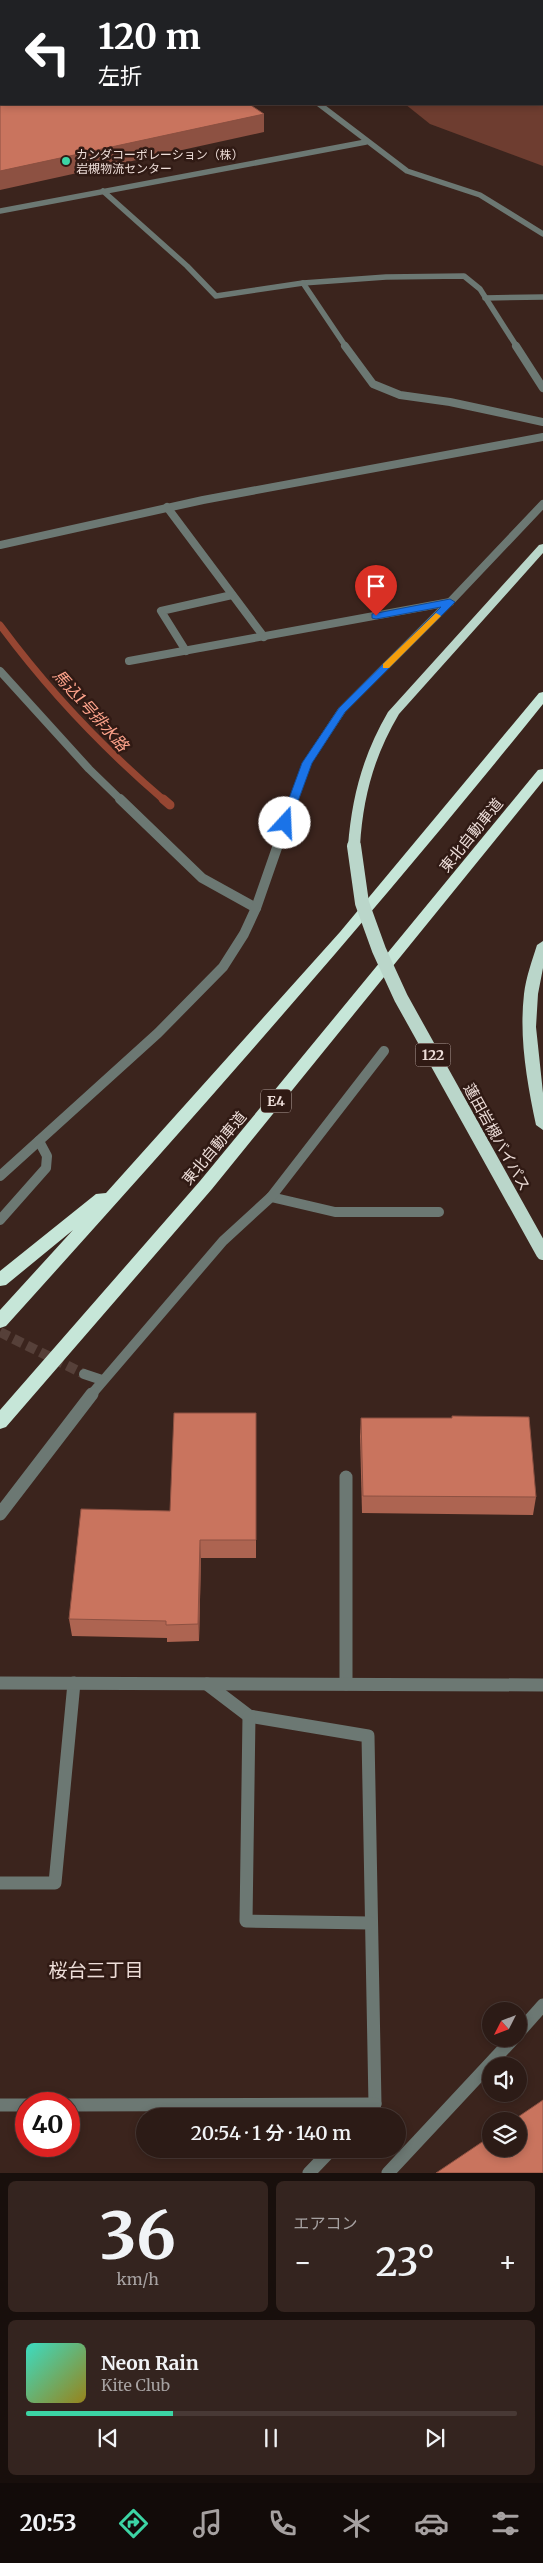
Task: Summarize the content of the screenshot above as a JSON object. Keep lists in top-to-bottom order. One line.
{"streets":{"highway":["東北自動車道","122","E4","蓮田岩槻バイパス"]},"districts":["桜台三丁目"],"water":["馬込1号排水路"],"places":["カンダコーポレーション（株） 岩槻物流センター"],"north":"bottom left","page":{"turn":["120 m","左折"],"limit":"40","trip":"20:54 · 1 分 · 140 m","tile":[["36","km/h"],"エアコン"],"heat":["−","23°","+"],"song":["Neon Rain","Kite Club"],"tabs":"20:53"}}
